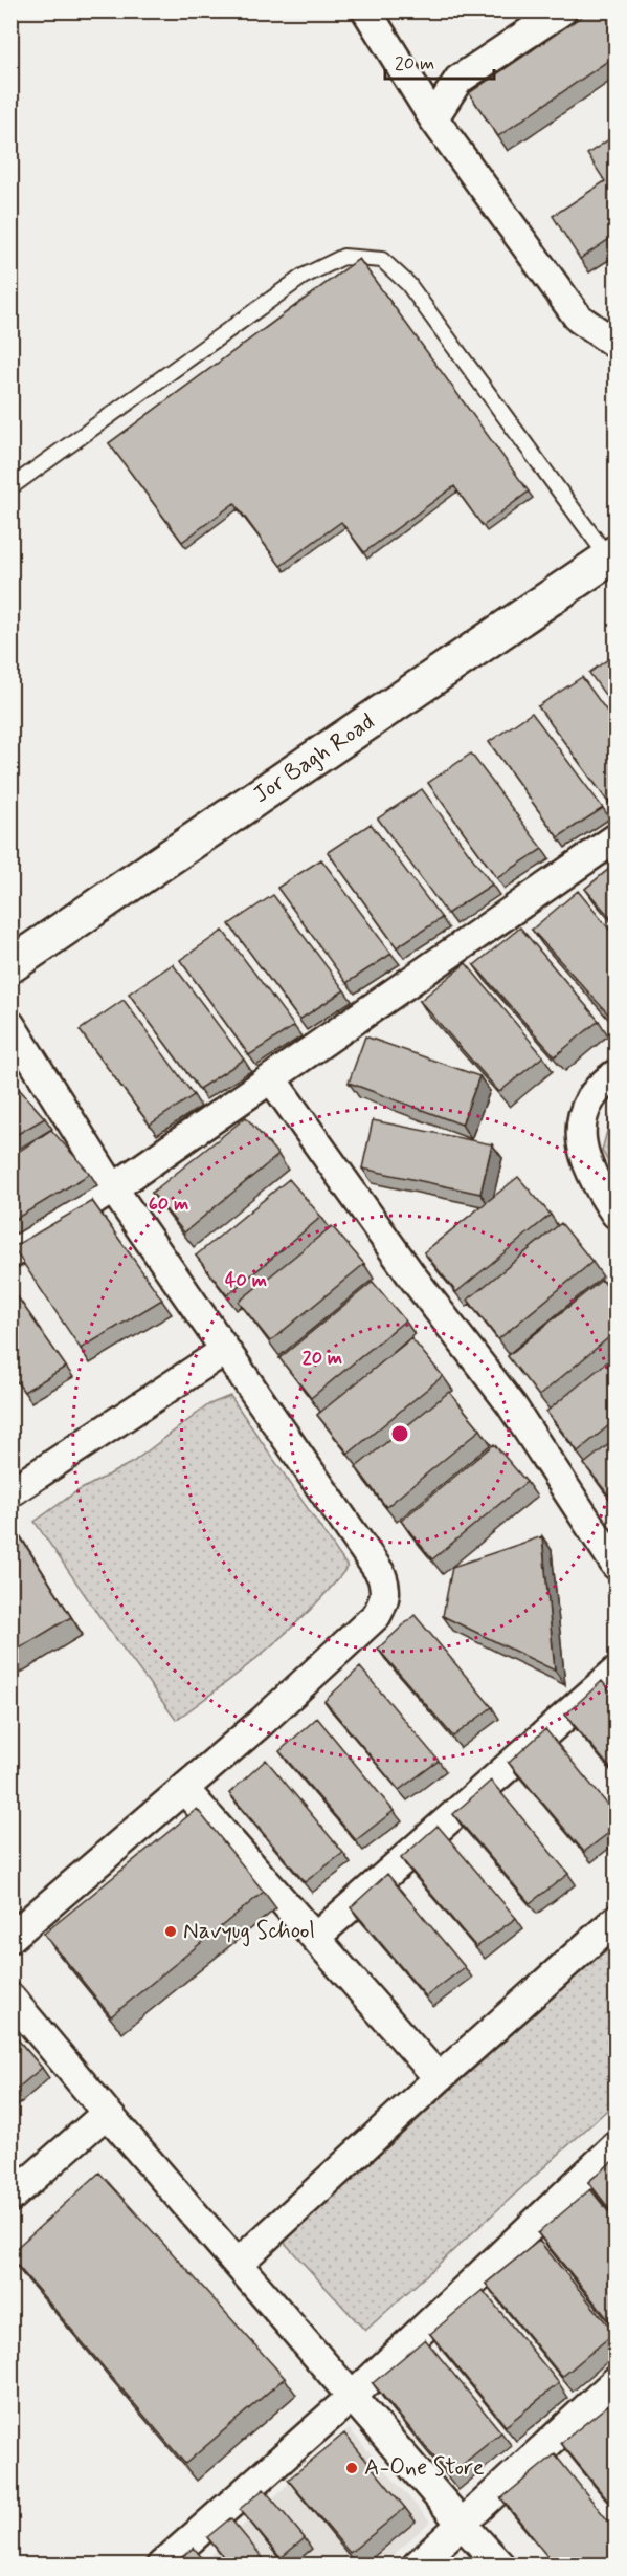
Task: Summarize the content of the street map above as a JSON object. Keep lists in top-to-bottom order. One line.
{"streets":{"street":["Jor Bagh Road"]},"places":["Navyug School","A-One Store"],"scale_bar":"20 m","rings":["60 m","40 m","20 m"]}
